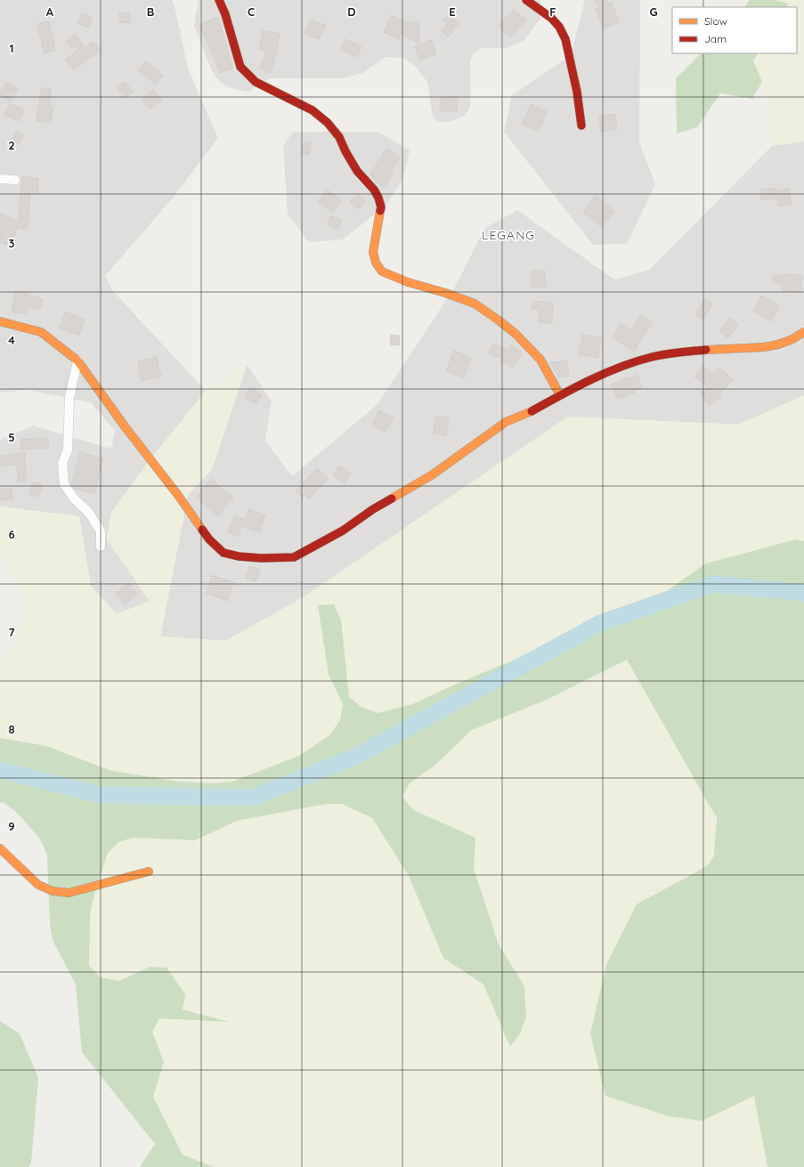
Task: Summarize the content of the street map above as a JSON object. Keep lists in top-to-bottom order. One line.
{"districts":["LEGANG"],"legend":["Slow","Jam"],"grid":{"columns":["A","B","C","D","E","F","G"],"rows":["1","2","3","4","5","6","7","8","9"]}}
